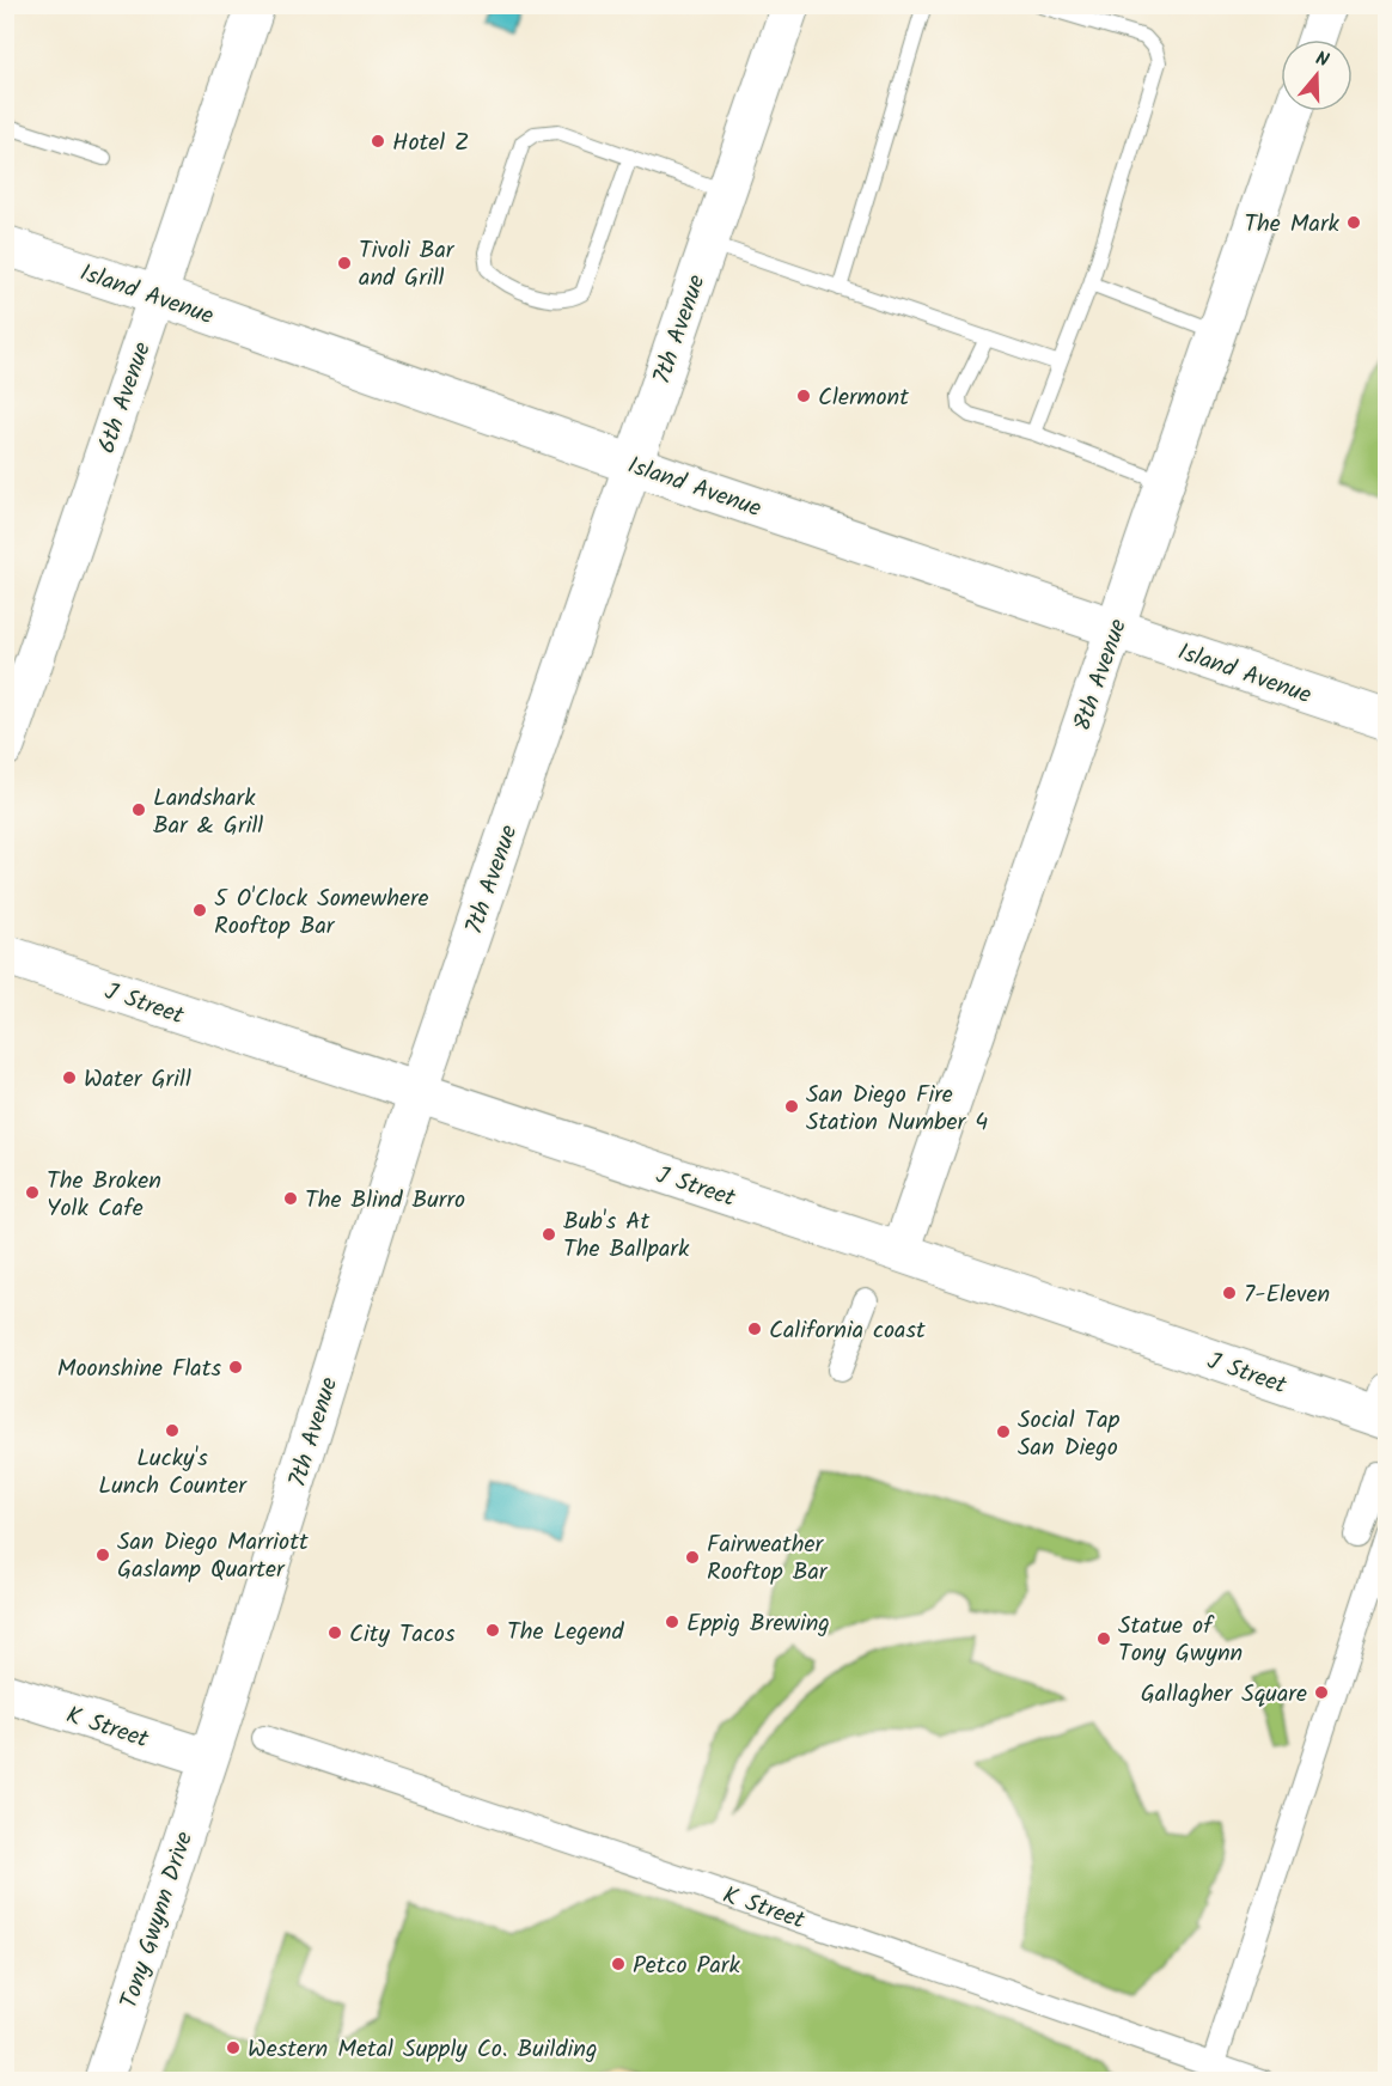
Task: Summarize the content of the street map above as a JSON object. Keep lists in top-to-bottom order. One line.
{"streets":{"main road":["Island Avenue","J Street"],"street":["7th Avenue","6th Avenue","8th Avenue","K Street","Tony Gwynn Drive"]},"crossings":[["Island Avenue","7th Avenue"],["Island Avenue","6th Avenue"],["Island Avenue","8th Avenue"],["7th Avenue","J Street"],["7th Avenue","K Street"],["7th Avenue","Tony Gwynn Drive"],["8th Avenue","J Street"],["K Street","Tony Gwynn Drive"]],"places":["Hotel Z","The Mark","Tivoli Bar and Grill","Clermont","Landshark Bar & Grill","5 O'Clock Somewhere Rooftop Bar","Water Grill","San Diego Fire Station Number 4","The Broken Yolk Cafe","The Blind Burro","Bub's At The Ballpark","7-Eleven","California coast","Moonshine Flats","Lucky's Lunch Counter","Social Tap San Diego","San Diego Marriott Gaslamp Quarter","Fairweather Rooftop Bar","Eppig Brewing","The Legend","City Tacos","Statue of Tony Gwynn","Gallagher Square","Petco Park","Western Metal Supply Co. Building"],"north":"top"}
